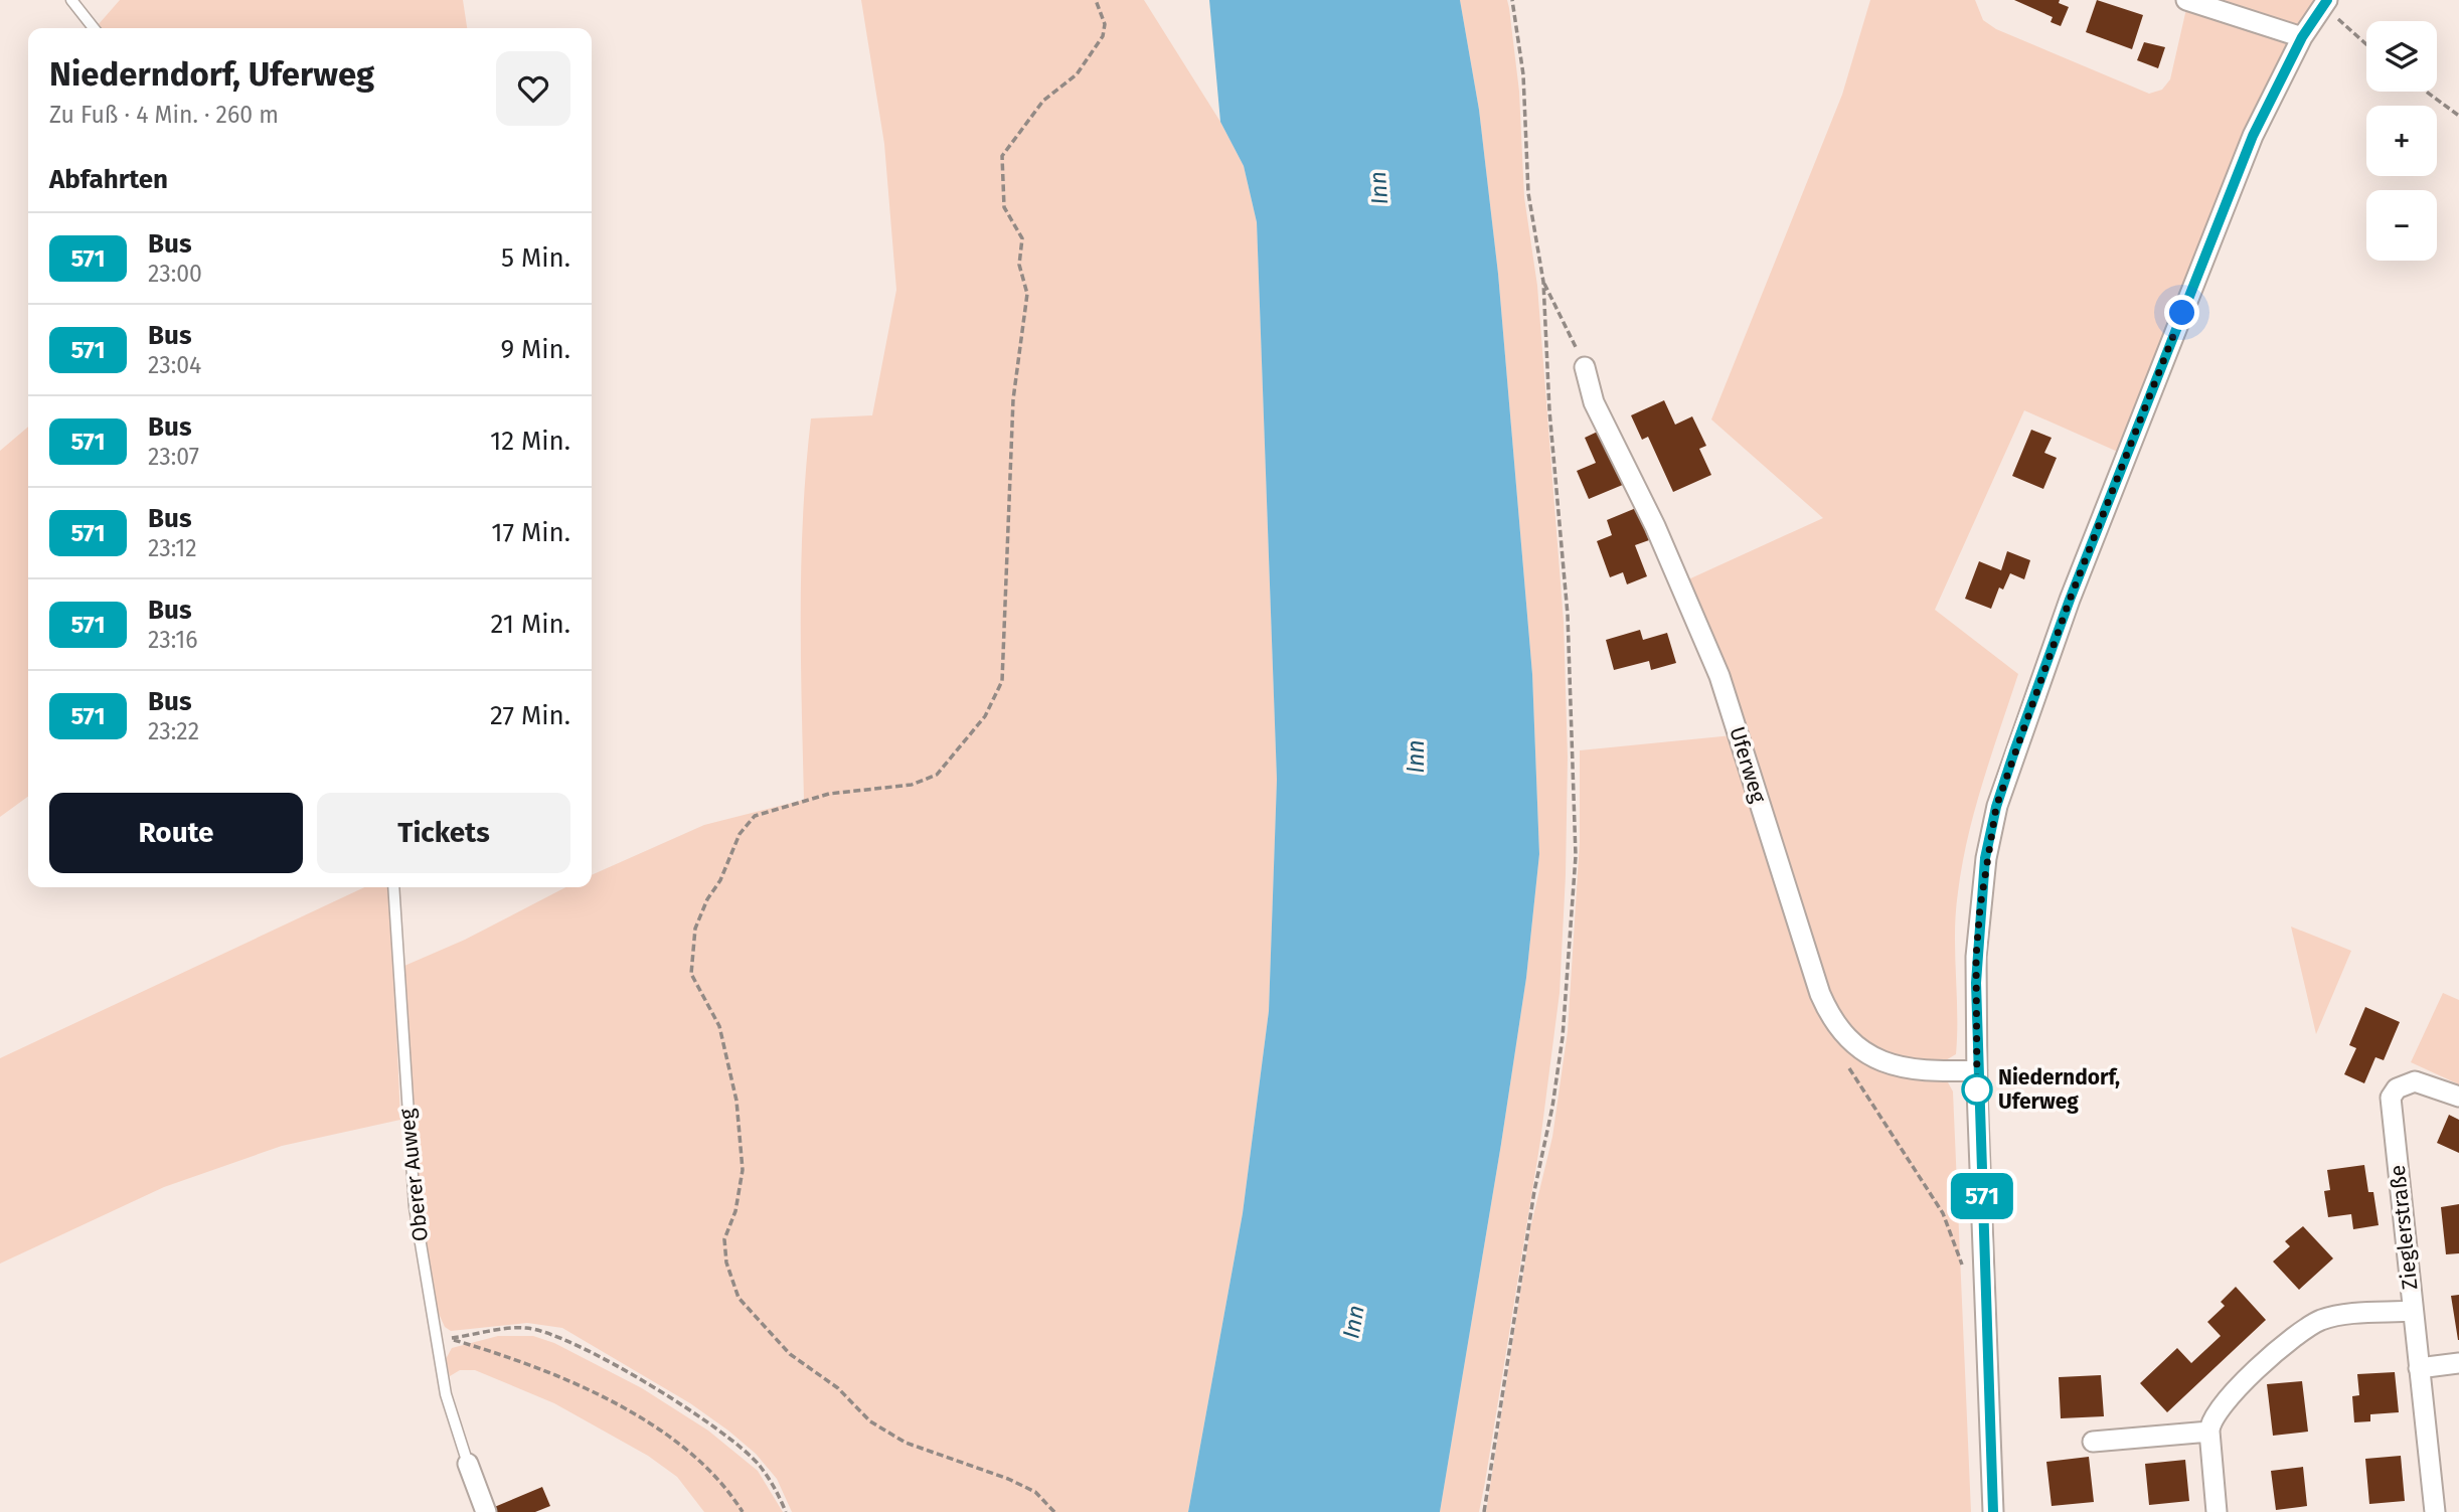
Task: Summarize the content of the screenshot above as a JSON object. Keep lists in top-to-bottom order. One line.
{"streets":{"street":["Uferweg","Zieglerstraße"],"lane":["Oberer Auweg"]},"water":["Inn"],"places":["Niederndorf, Uferweg"],"lines":["bus line 571"],"page":{"on_map":"571","map_buttons":["+","−"],"heading":[["Niederndorf, Uferweg","Zu Fuß · 4 Min. · 260 m"],"Abfahrten"],"list":[{"mark":"571","name":"Bus","note":"23:00","value":"5 Min."},{"mark":"571","name":"Bus","note":"23:04","value":"9 Min."},{"mark":"571","name":"Bus","note":"23:07","value":"12 Min."},{"mark":"571","name":"Bus","note":"23:12","value":"17 Min."},{"mark":"571","name":"Bus","note":"23:16","value":"21 Min."},{"mark":"571","name":"Bus","note":"23:22","value":"27 Min."}],"buttons":["Route","Tickets"]}}
